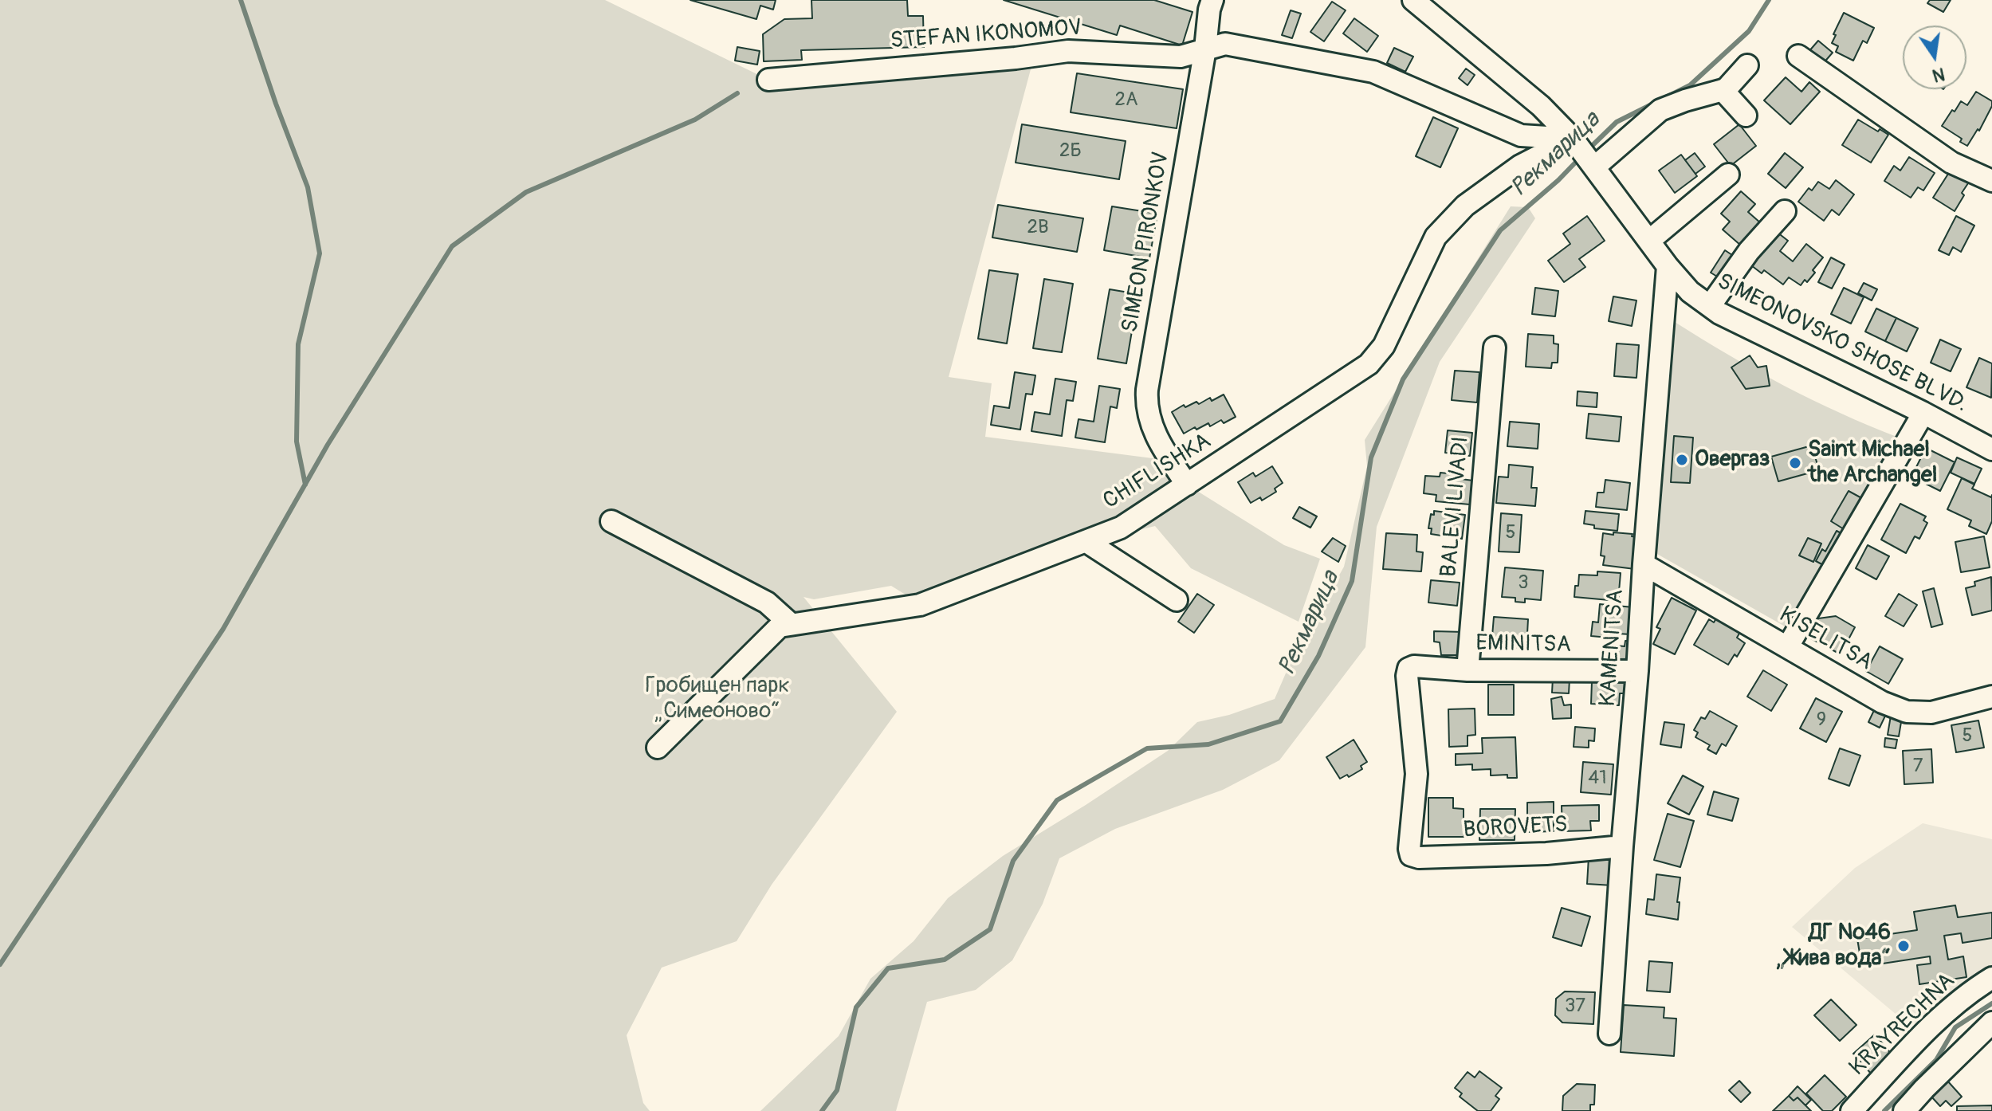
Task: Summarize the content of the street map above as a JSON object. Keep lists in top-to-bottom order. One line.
{"streets":{"street":["STEFAN IKONOMOV","SIMEON PIRONKOV","SIMEONOVSKO SHOSE BLVD.","CHIFLISHKA","BALEVI LIVADI","KISELITSA","EMINITSA","KAMENITSA","BOROVETS","KRAYRECHNA"]},"crossings":[["STEFAN IKONOMOV","SIMEON PIRONKOV"],["STEFAN IKONOMOV","SIMEONOVSKO SHOSE BLVD."],["STEFAN IKONOMOV","CHIFLISHKA"],["SIMEON PIRONKOV","CHIFLISHKA"],["SIMEONOVSKO SHOSE BLVD.","CHIFLISHKA"],["SIMEONOVSKO SHOSE BLVD.","KAMENITSA"],["BALEVI LIVADI","EMINITSA"],["KISELITSA","KAMENITSA"],["EMINITSA","KAMENITSA"],["EMINITSA","BOROVETS"],["KAMENITSA","BOROVETS"]],"water":["Рекмарица"],"parks":["Гробищен парк „Симеоново“"],"places":["Овергаз","Saint Michael the Archangel","ДГ №46 „Жива вода“"],"house_numbers":["2А","2Б","2В","5","3","9","5","7","41","37"],"north":"bottom"}
